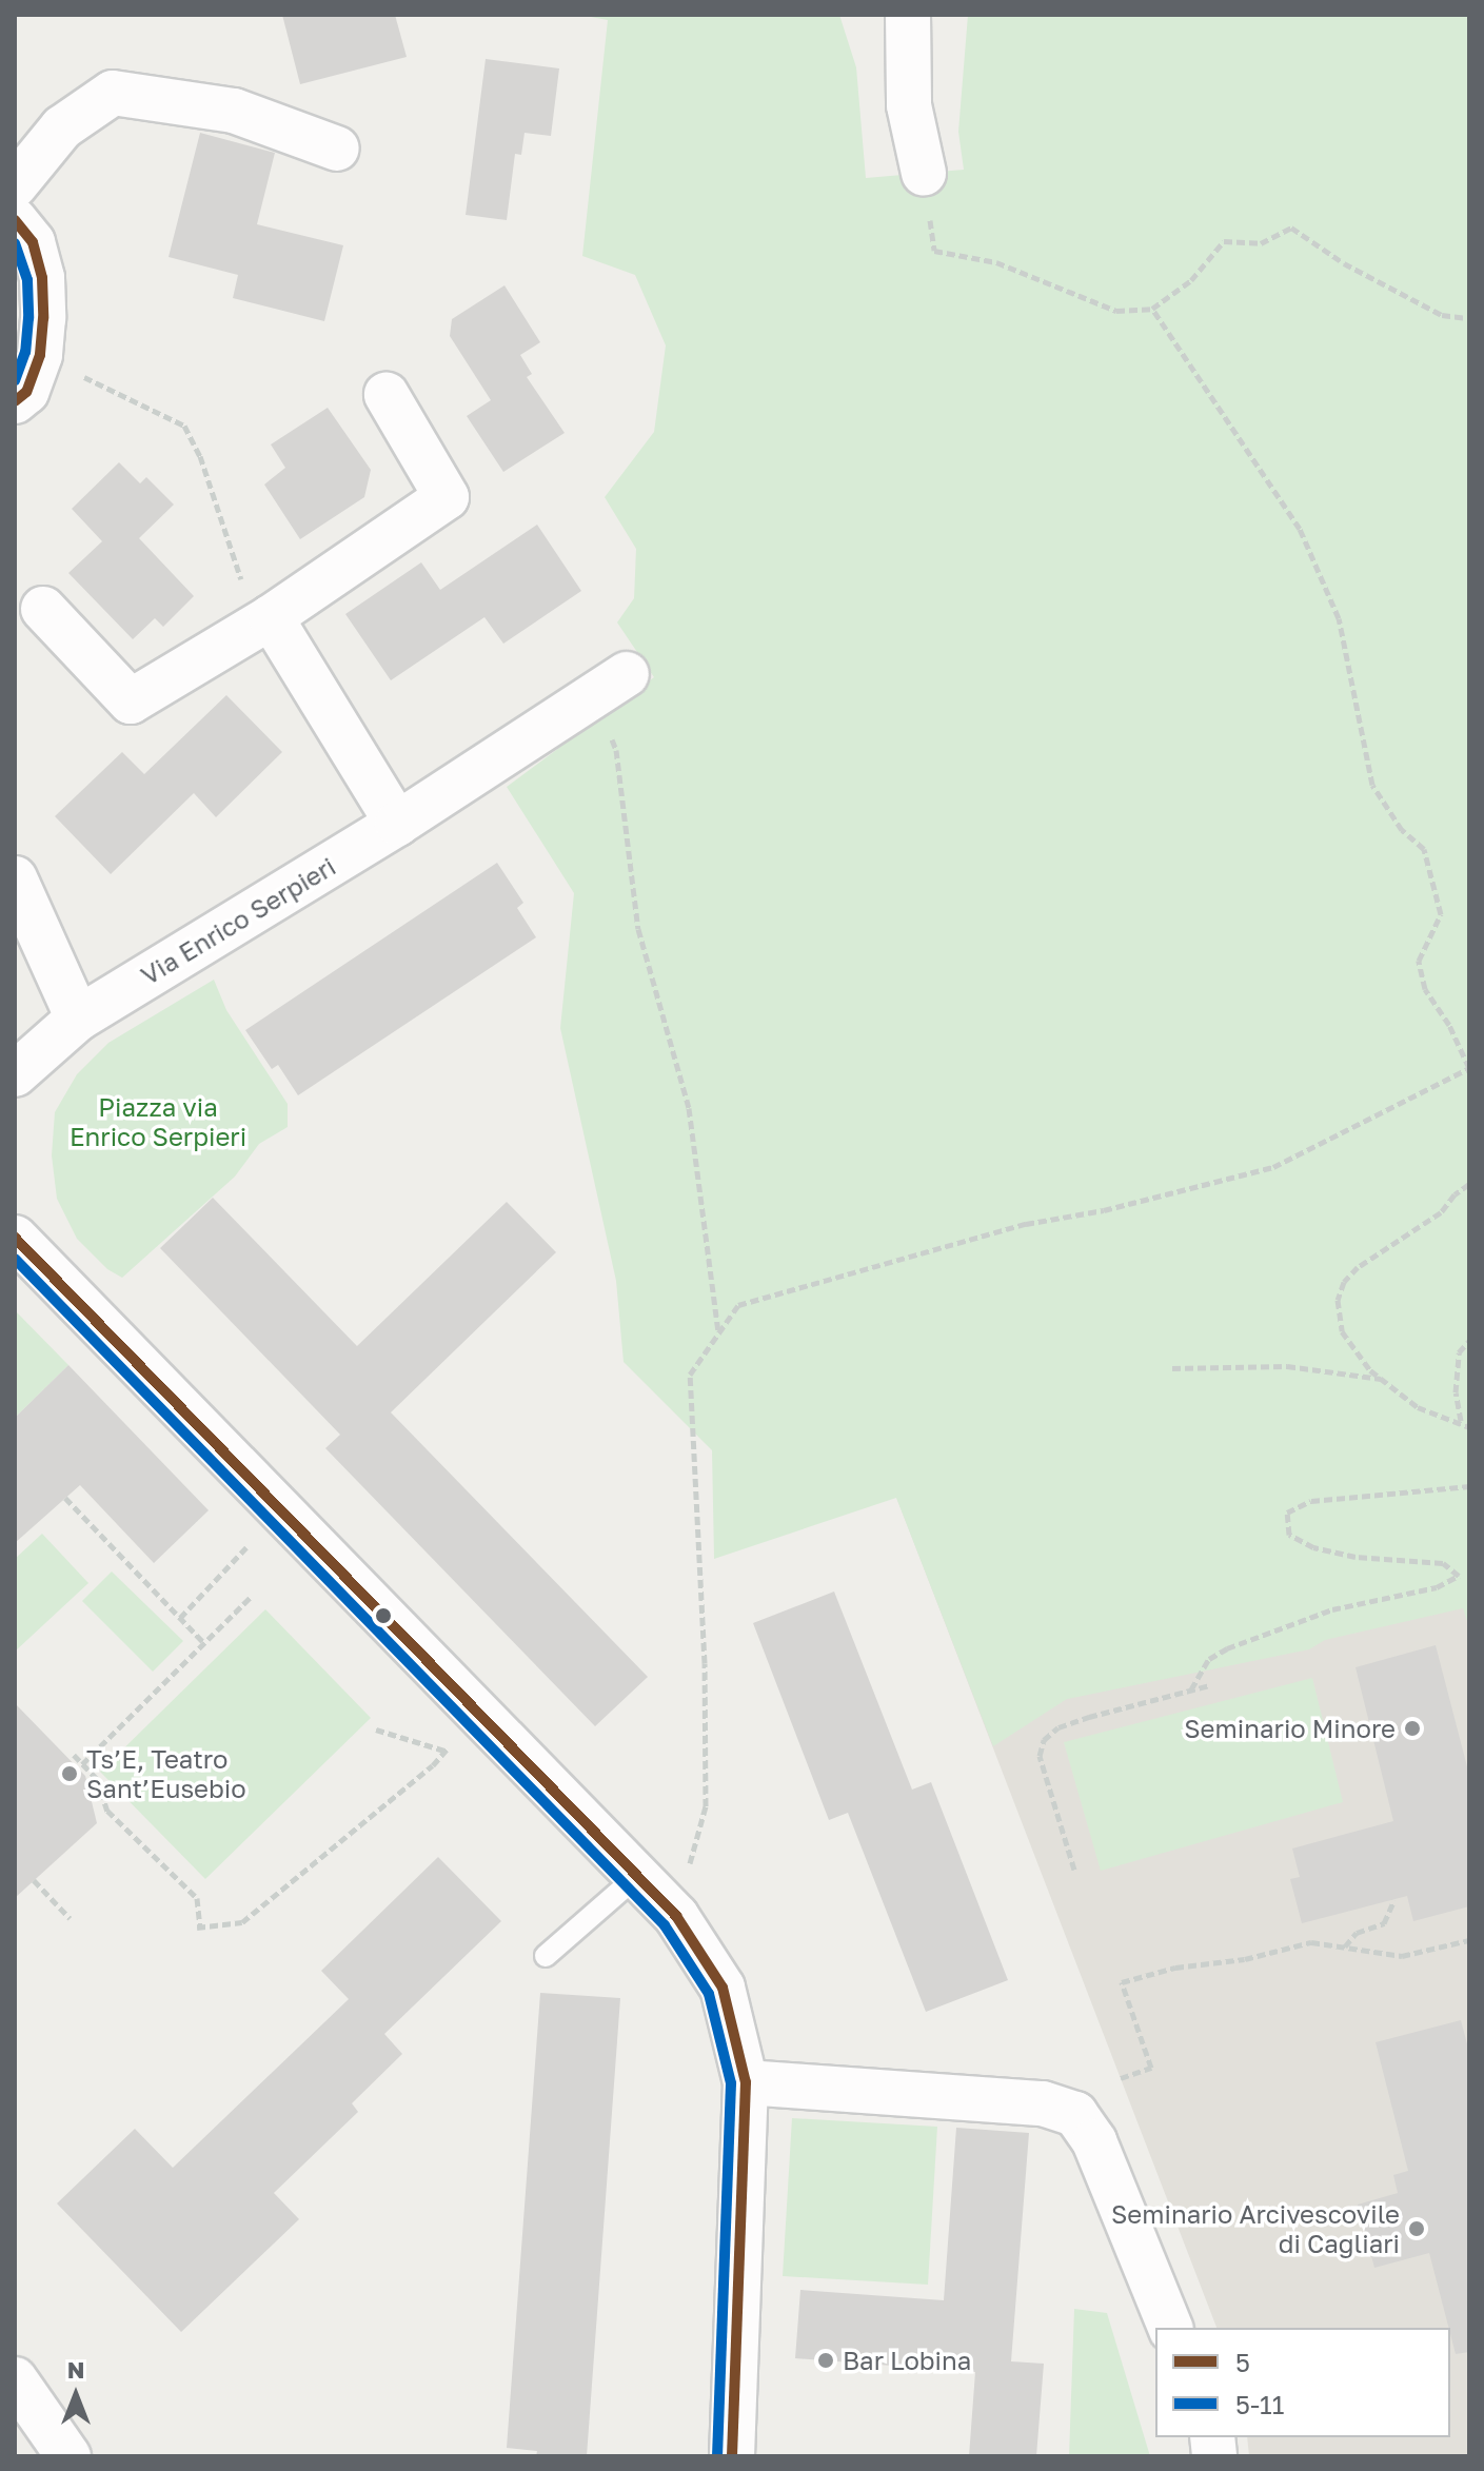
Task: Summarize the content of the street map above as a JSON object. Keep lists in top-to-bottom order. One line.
{"streets":{"street":["Via Enrico Serpieri"]},"parks":["Piazza via Enrico Serpieri"],"places":["Seminario Minore","Ts’E, Teatro Sant’Eusebio","Seminario Arcivescovile di Cagliari","Bar Lobina"],"lines":["transit line 5","transit line 5-11"],"legend":["5","5-11"],"north":"top"}
